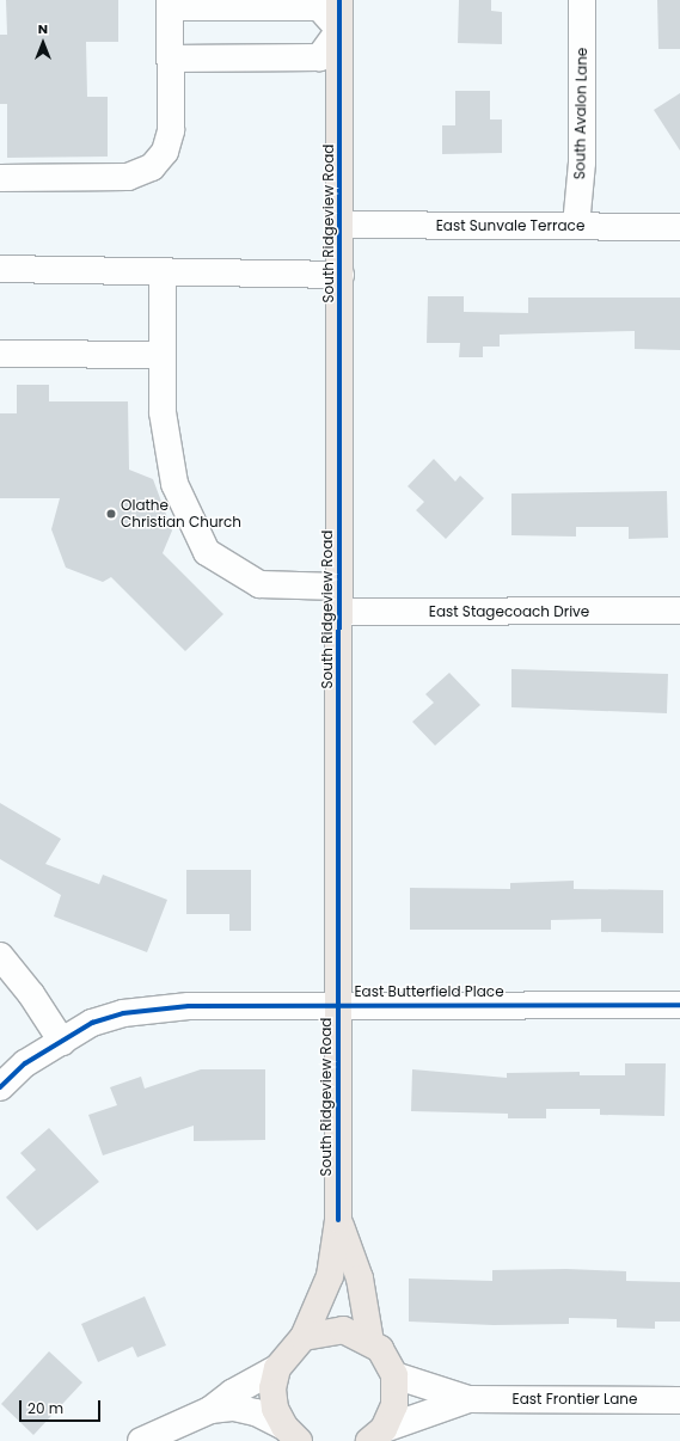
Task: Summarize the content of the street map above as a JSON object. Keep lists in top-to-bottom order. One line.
{"streets":{"main road":["South Ridgeview Road"],"street":["South Avalon Lane","East Sunvale Terrace","East Stagecoach Drive","East Butterfield Place","East Frontier Lane"]},"crossings":[["South Avalon Lane","East Sunvale Terrace"],["South Ridgeview Road","East Sunvale Terrace"],["South Ridgeview Road","East Stagecoach Drive"],["South Ridgeview Road","East Butterfield Place"]],"places":["Olathe Christian Church"],"scale_bar":"20 m","north":"top"}
